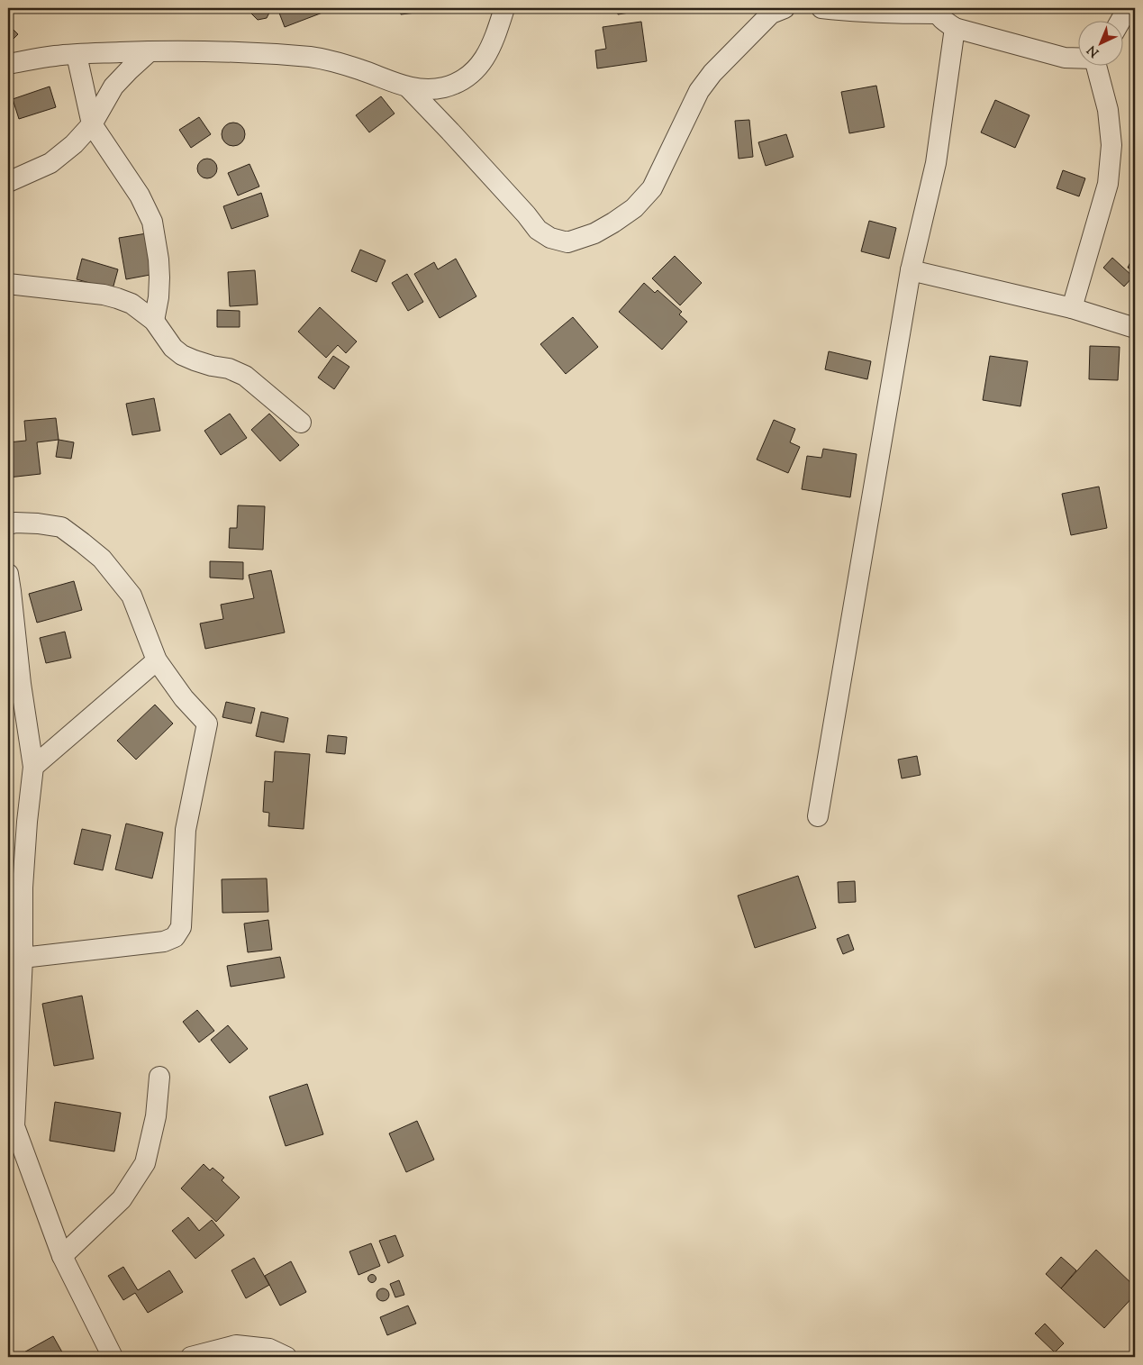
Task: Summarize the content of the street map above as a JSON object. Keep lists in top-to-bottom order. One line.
{"north":"bottom left"}
